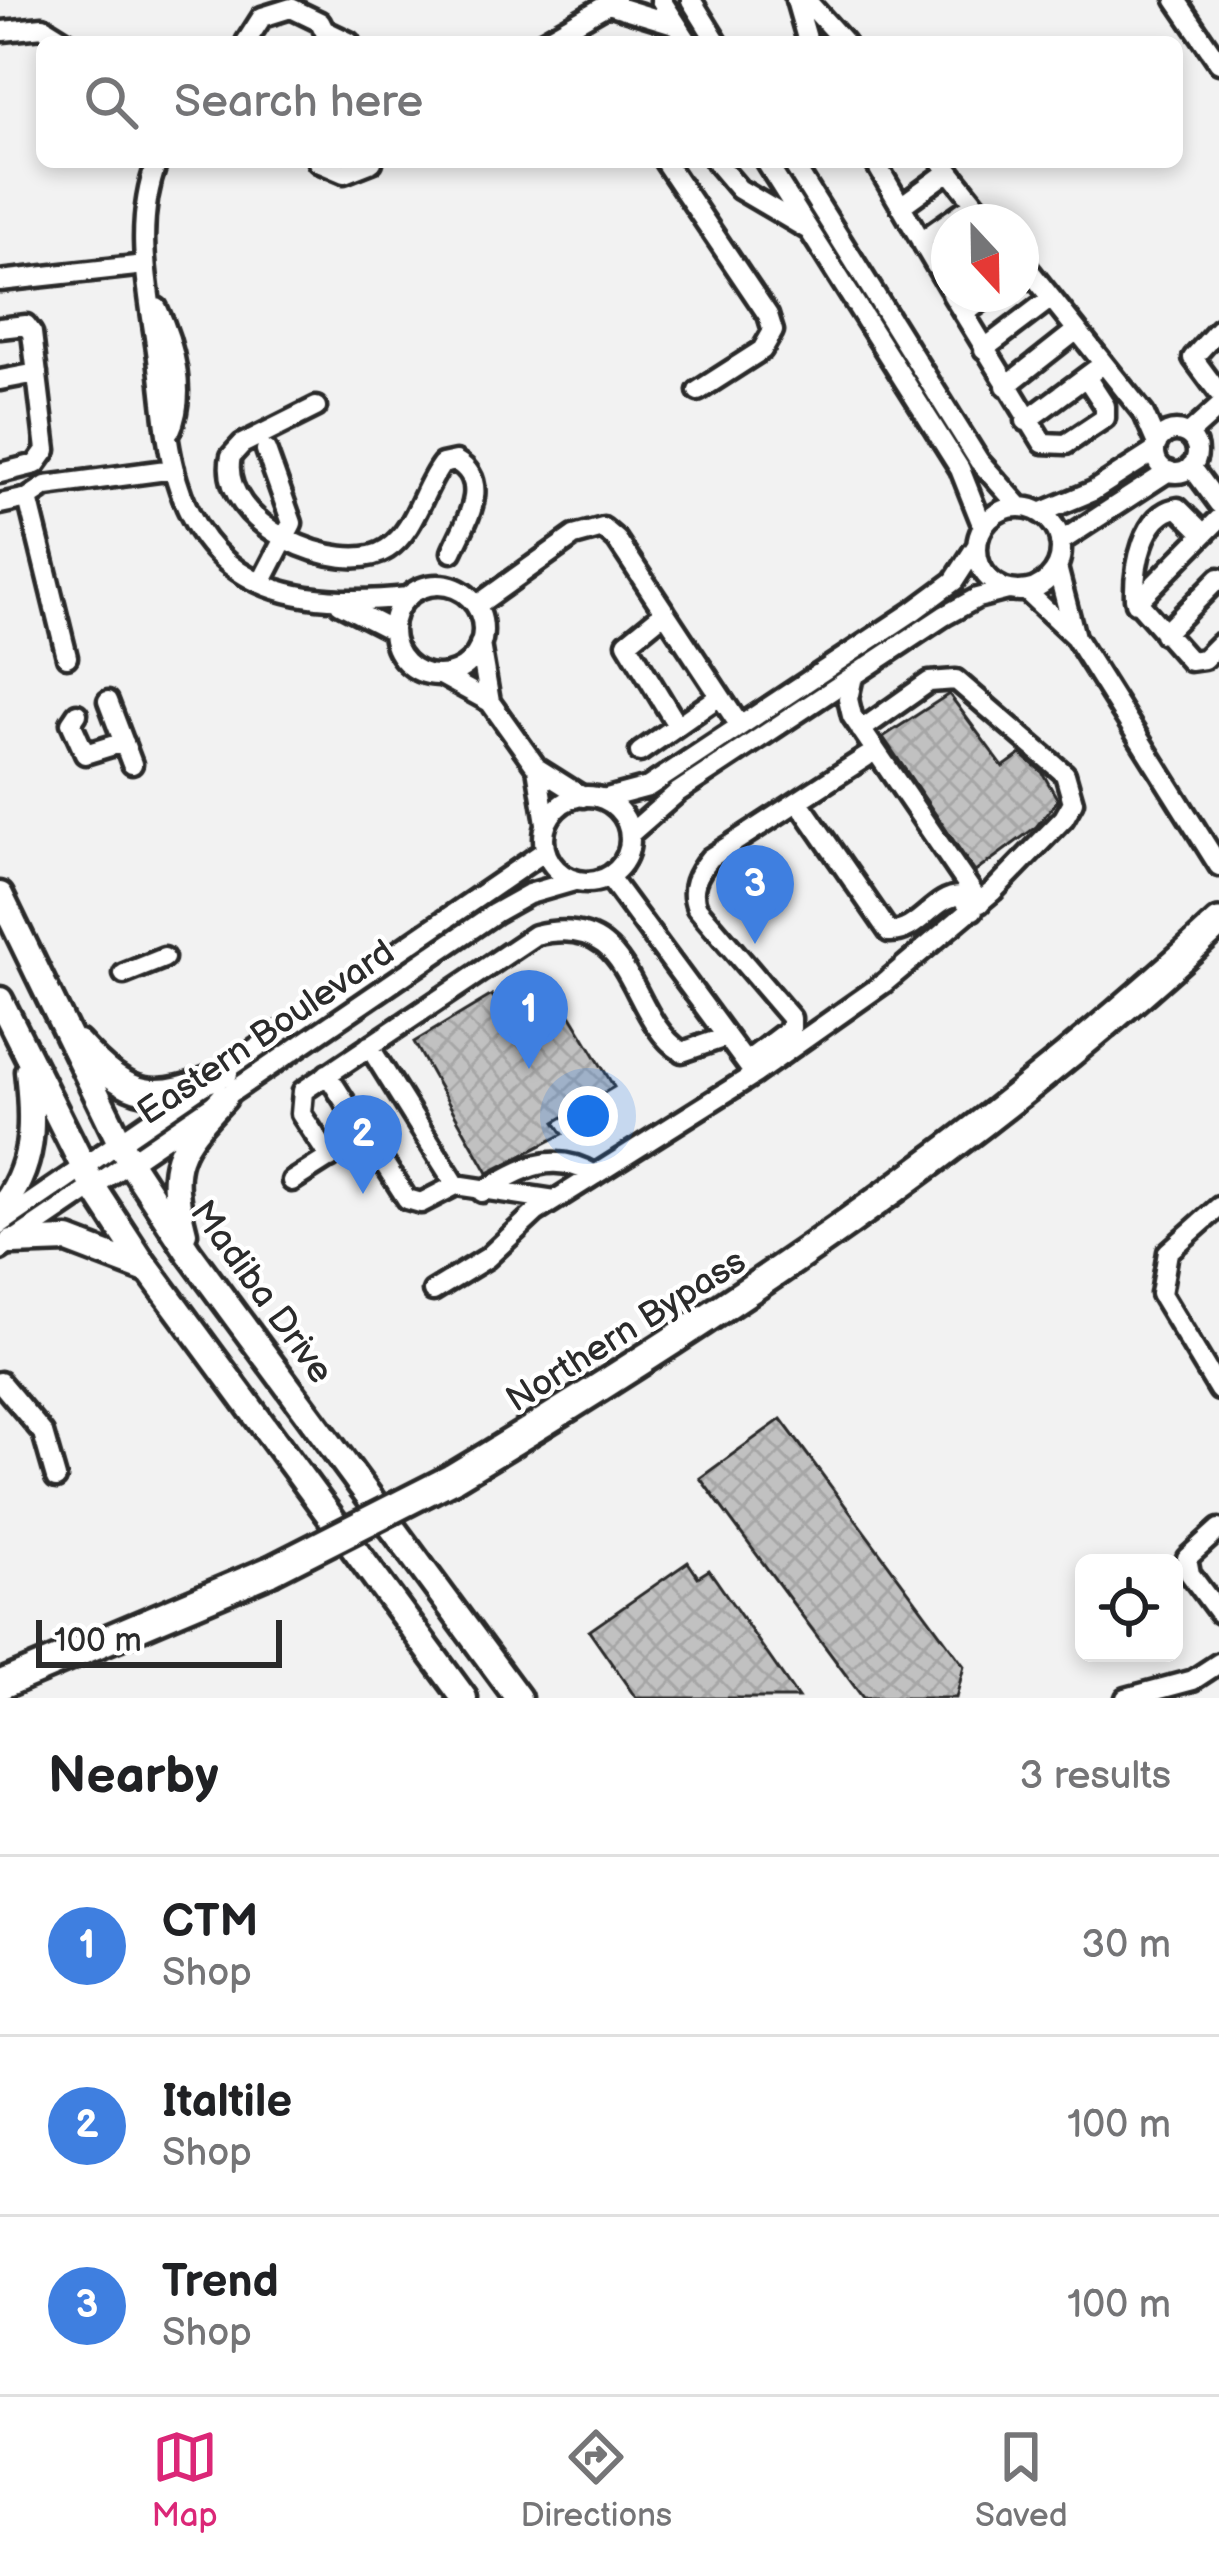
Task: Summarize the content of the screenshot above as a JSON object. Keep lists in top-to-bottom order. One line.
{"streets":{"highway":["Northern Bypass"],"main road":["Madiba Drive"],"street":["Eastern Boulevard"]},"crossings":[["Eastern Boulevard","Madiba Drive"]],"scale_bar":"100 m","north":"bottom","page":{"search":"Search here","pins":["3","1","2"],"scale":"100 m","heading":["Nearby","3 results"],"list":[{"mark":"1","name":"CTM","note":"Shop","value":"30 m"},{"mark":"2","name":"Italtile","note":"Shop","value":"100 m"},{"mark":"3","name":"Trend","note":"Shop","value":"100 m"}],"nav":["Map","Directions","Saved"]}}
